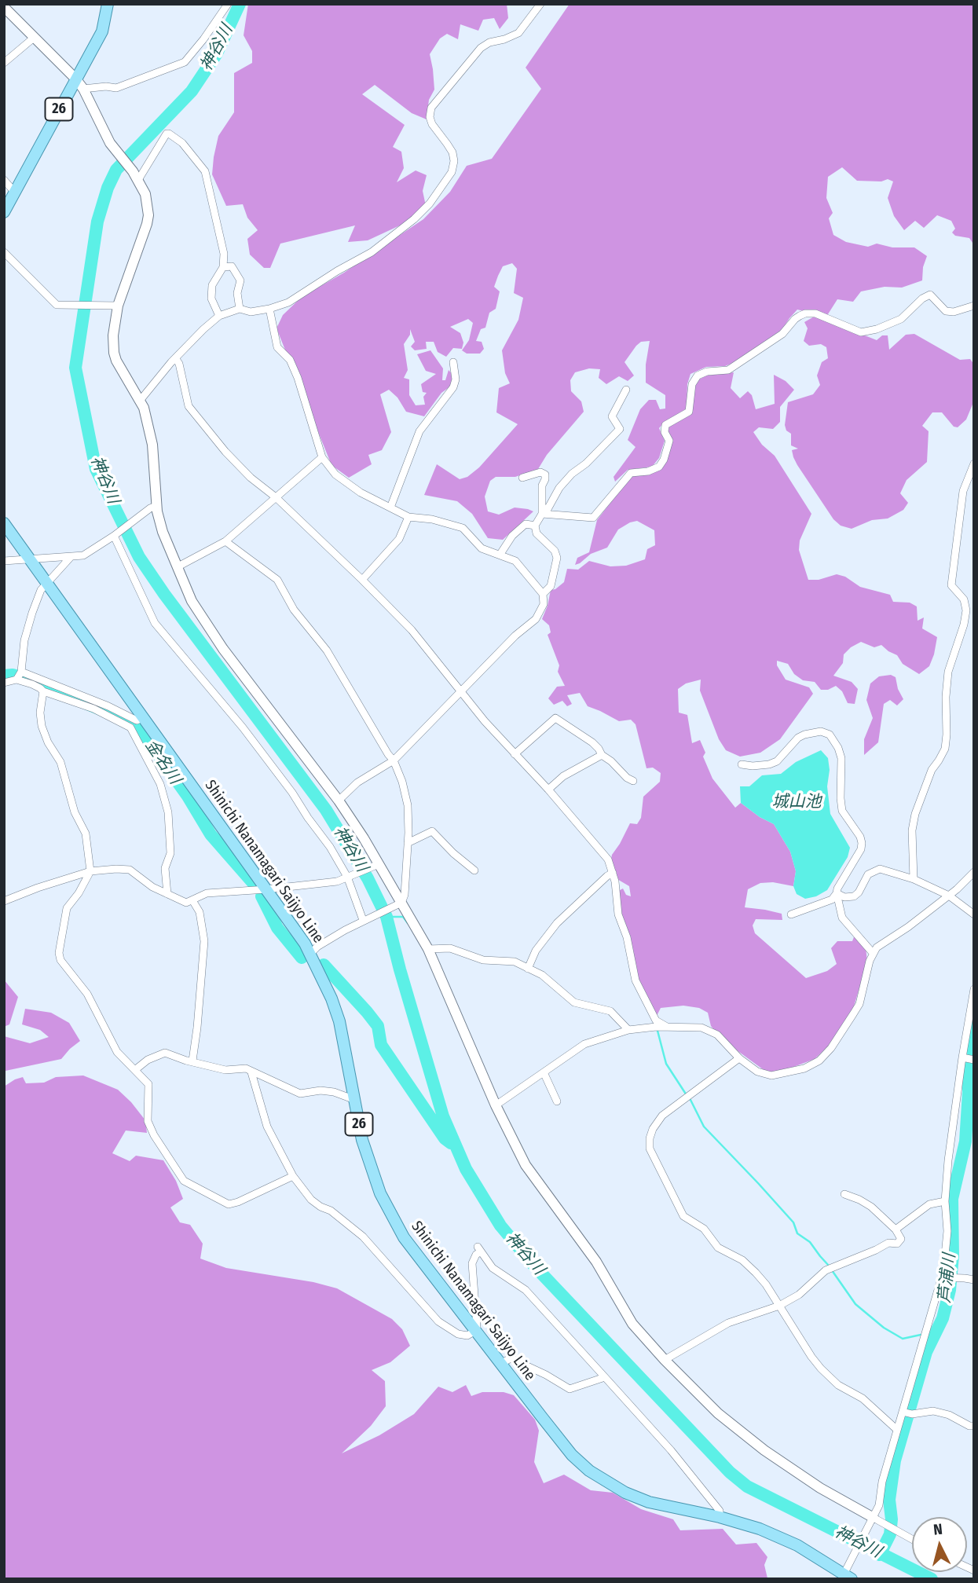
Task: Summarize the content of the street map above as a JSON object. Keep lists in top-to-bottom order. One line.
{"streets":{"main road":["26","Shinichi Nanamagari Saijyo Line"]},"water":["神谷川","金名川","城山池","芦浦川"],"north":"top"}
